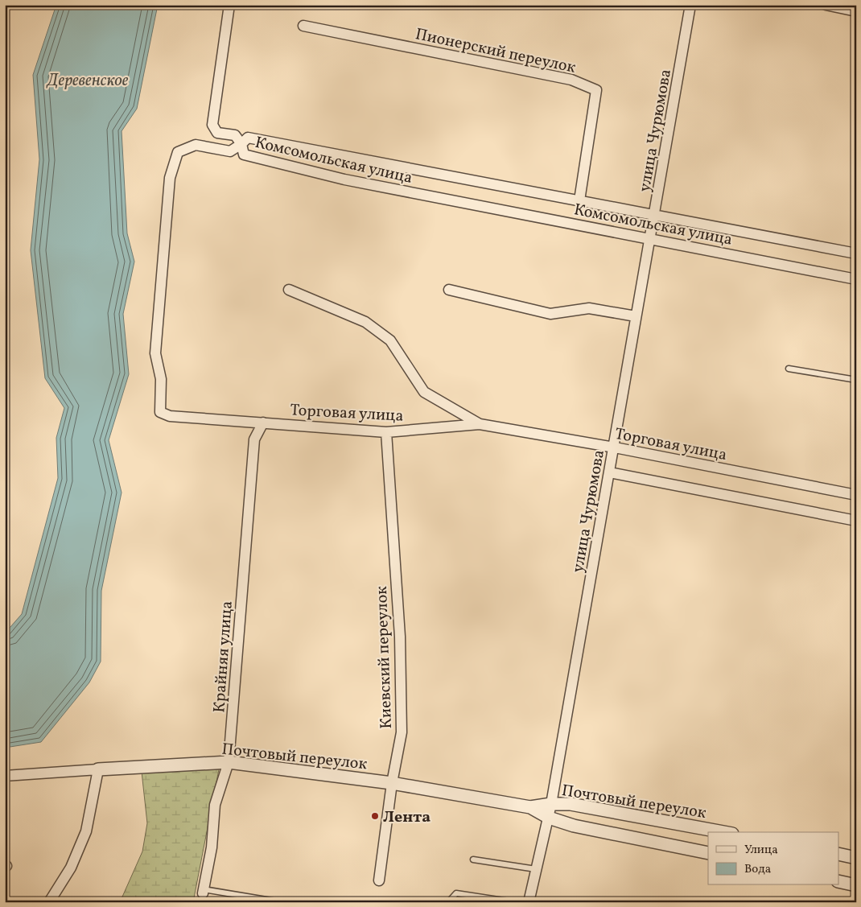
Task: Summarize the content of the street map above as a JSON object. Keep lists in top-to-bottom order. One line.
{"streets":{"street":["Пионерский переулок","улица Чурюмова","Комсомольская улица","Торговая улица","Крайняя улица","Киевский переулок","Почтовый переулок"]},"crossings":[["Пионерский переулок","Комсомольская улица"],["улица Чурюмова","Комсомольская улица"],["улица Чурюмова","Торговая улица"],["улица Чурюмова","Почтовый переулок"],["Комсомольская улица","Торговая улица"],["Торговая улица","Крайняя улица"],["Торговая улица","Киевский переулок"],["Крайняя улица","Почтовый переулок"],["Киевский переулок","Почтовый переулок"]],"water":["Деревенское"],"places":["Лента"],"legend":["Улица","Вода"]}
